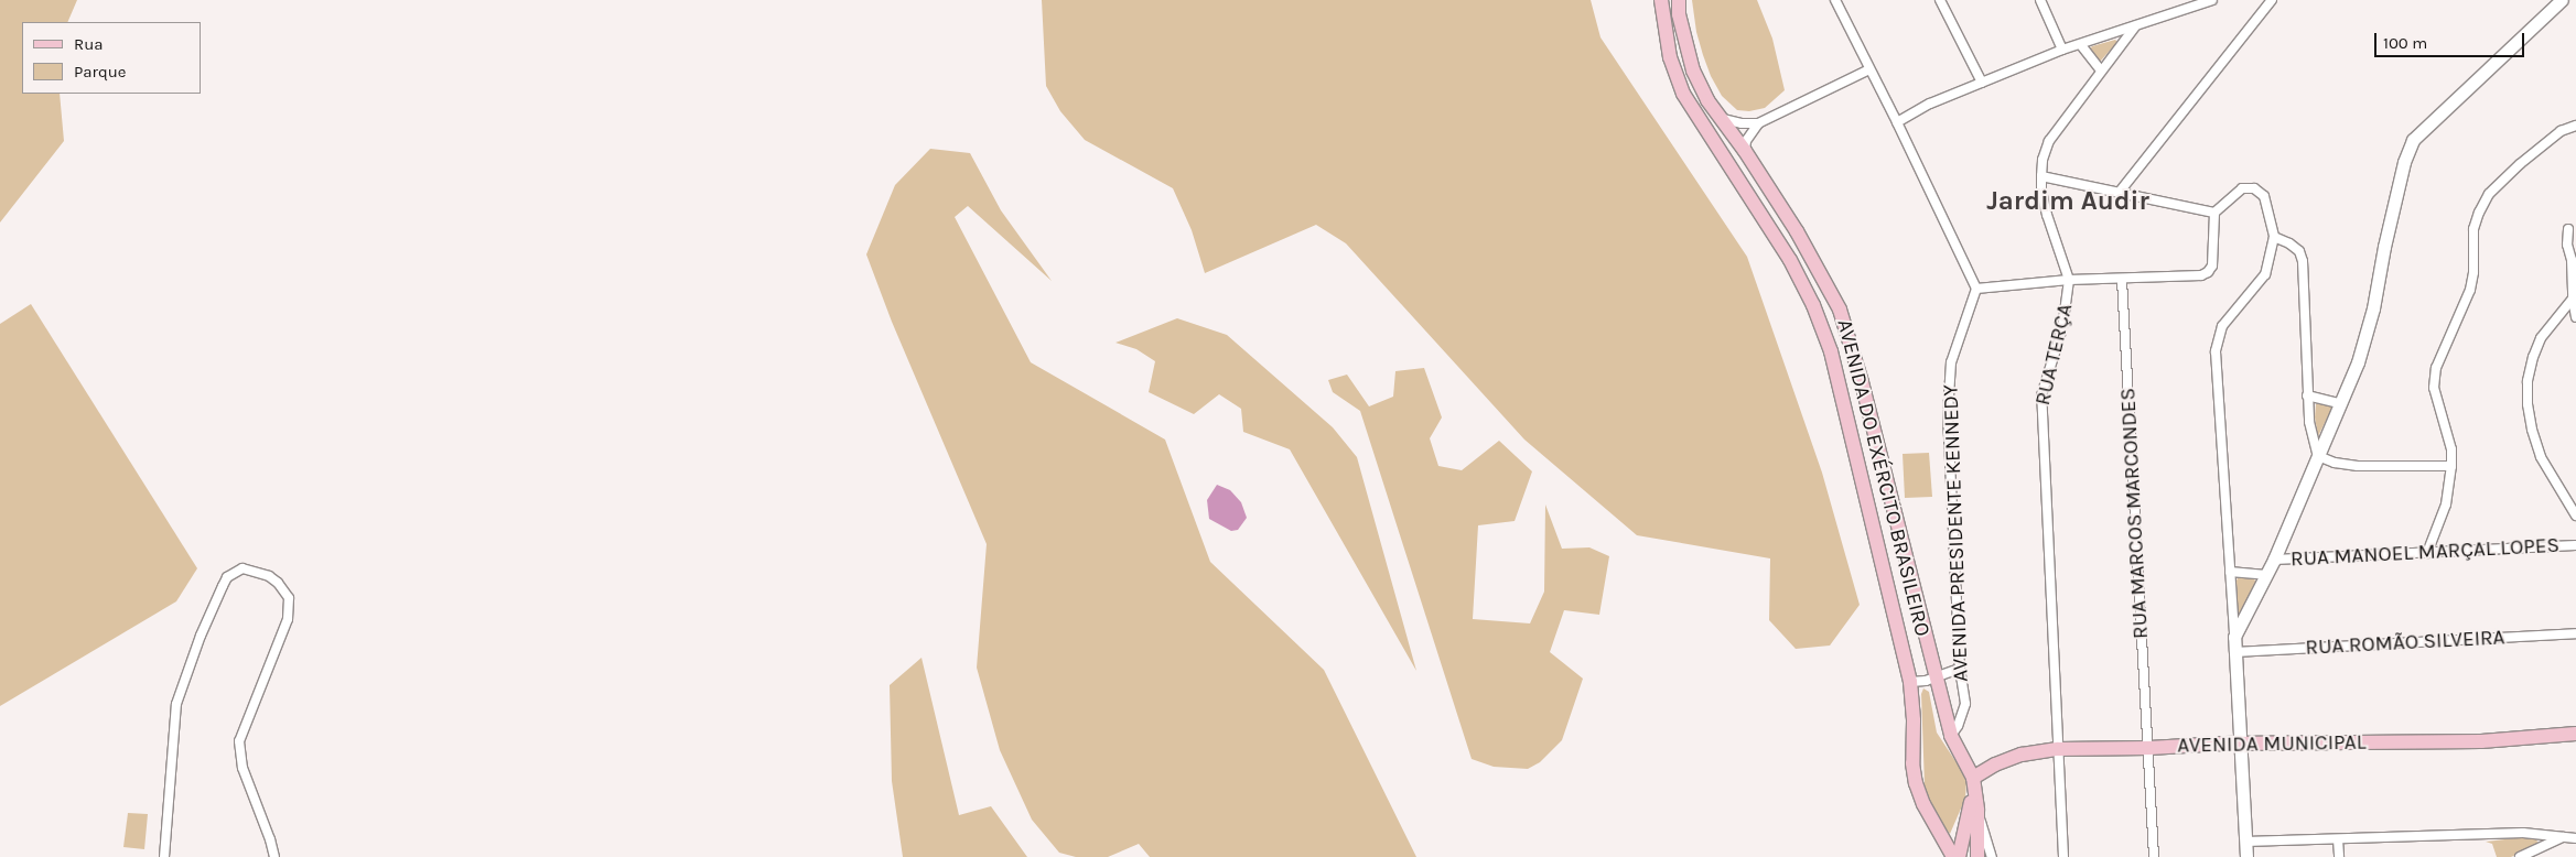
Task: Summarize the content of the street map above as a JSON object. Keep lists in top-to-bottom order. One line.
{"streets":{"main road":["AVENIDA DO EXÉRCITO BRASILEIRO","AVENIDA MUNICIPAL"],"street":["RUA TERÇA","RUA MARCOS MARCONDES","AVENIDA PRESIDENTE KENNEDY","RUA MANOEL MARÇAL LOPES","RUA ROMÃO SILVEIRA"]},"crossings":[["RUA TERÇA","AVENIDA MUNICIPAL"],["AVENIDA DO EXÉRCITO BRASILEIRO","AVENIDA PRESIDENTE KENNEDY"],["AVENIDA DO EXÉRCITO BRASILEIRO","AVENIDA MUNICIPAL"],["RUA MARCOS MARCONDES","AVENIDA MUNICIPAL"]],"districts":["Jardim Audir"],"legend":["Rua","Parque"],"scale_bar":"100 m"}
